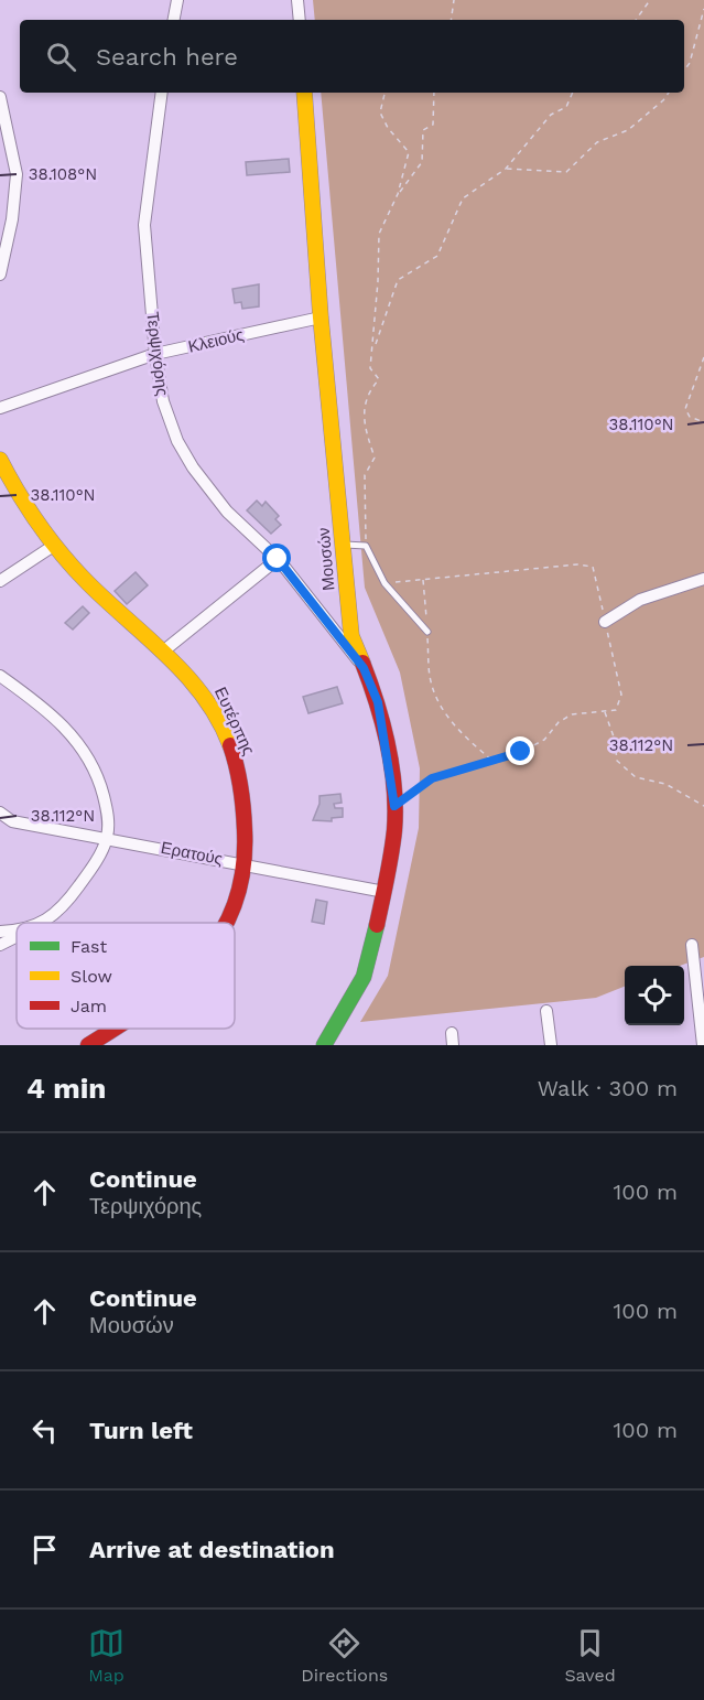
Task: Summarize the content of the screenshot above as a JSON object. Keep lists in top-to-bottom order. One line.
{"streets":{"street":["Κλειούς","Τερψιχόρης","Μουσών","Ευτέρπης","Ερατούς"]},"crossings":[["Κλειούς","Τερψιχόρης"],["Κλειούς","Μουσών"],["Τερψιχόρης","Μουσών"],["Μουσών","Ερατούς"],["Ευτέρπης","Ερατούς"]],"legend":["Fast","Slow","Jam"],"page":{"search":"Search here","heading":["4 min","Walk · 300 m"],"list":[["Continue","Τερψιχόρης","100 m"],["Continue","Μουσών","100 m"],["Turn left","100 m"],"Arrive at destination"],"nav":["Map","Directions","Saved"]},"coordinates":["38.108°N","38.110°N","38.112°N"]}
